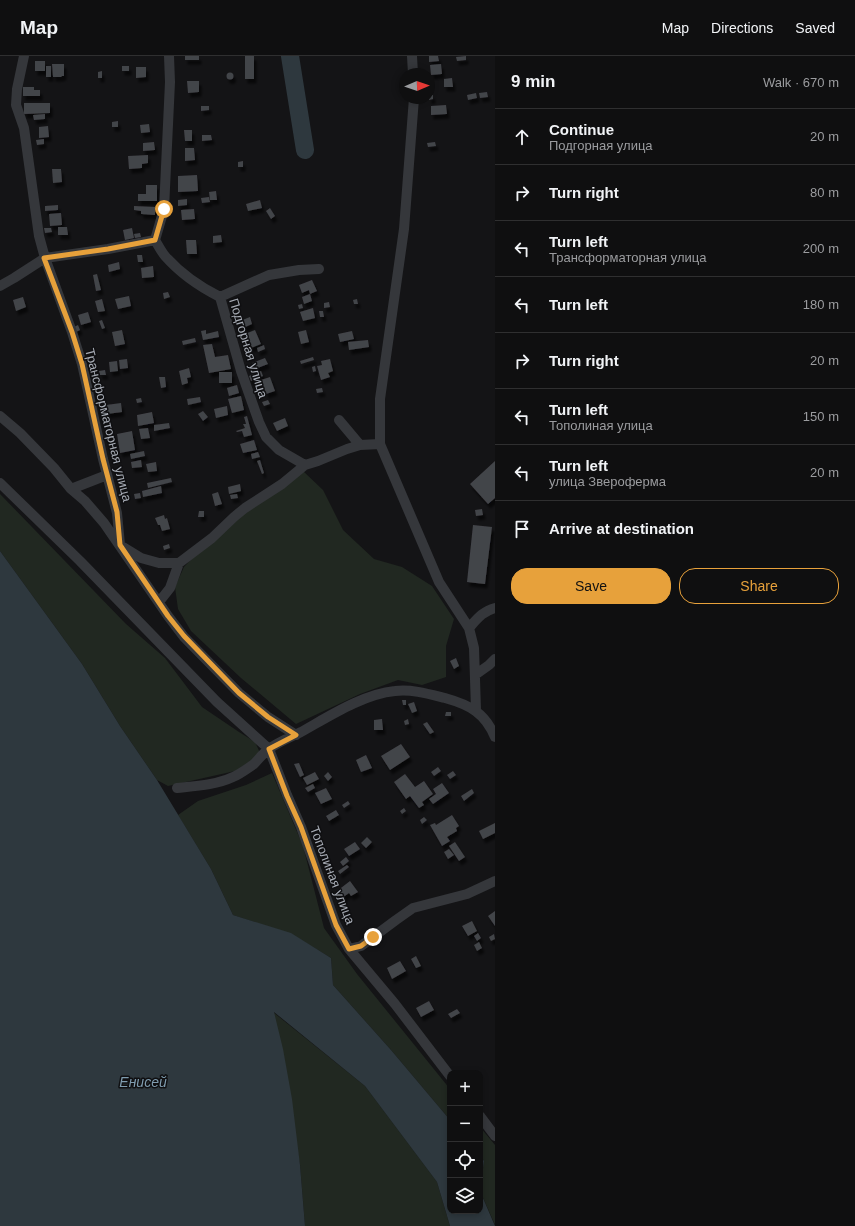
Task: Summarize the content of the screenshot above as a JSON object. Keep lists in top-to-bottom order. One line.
{"streets":{"street":["Подгорная улица","Трансформаторная улица","Тополиная улица"]},"water":["Енисей"],"north":"right","page":{"header":"Map","nav":["Map","Directions","Saved"],"heading":["9 min","Walk · 670 m"],"list":[["Continue","Подгорная улица","20 m"],["Turn right","80 m"],["Turn left","Трансформаторная улица","200 m"],["Turn left","180 m"],["Turn right","20 m"],["Turn left","Тополиная улица","150 m"],["Turn left","улица Звероферма","20 m"],"Arrive at destination"],"buttons":["Save","Share"],"map_buttons":["+","−"]}}
